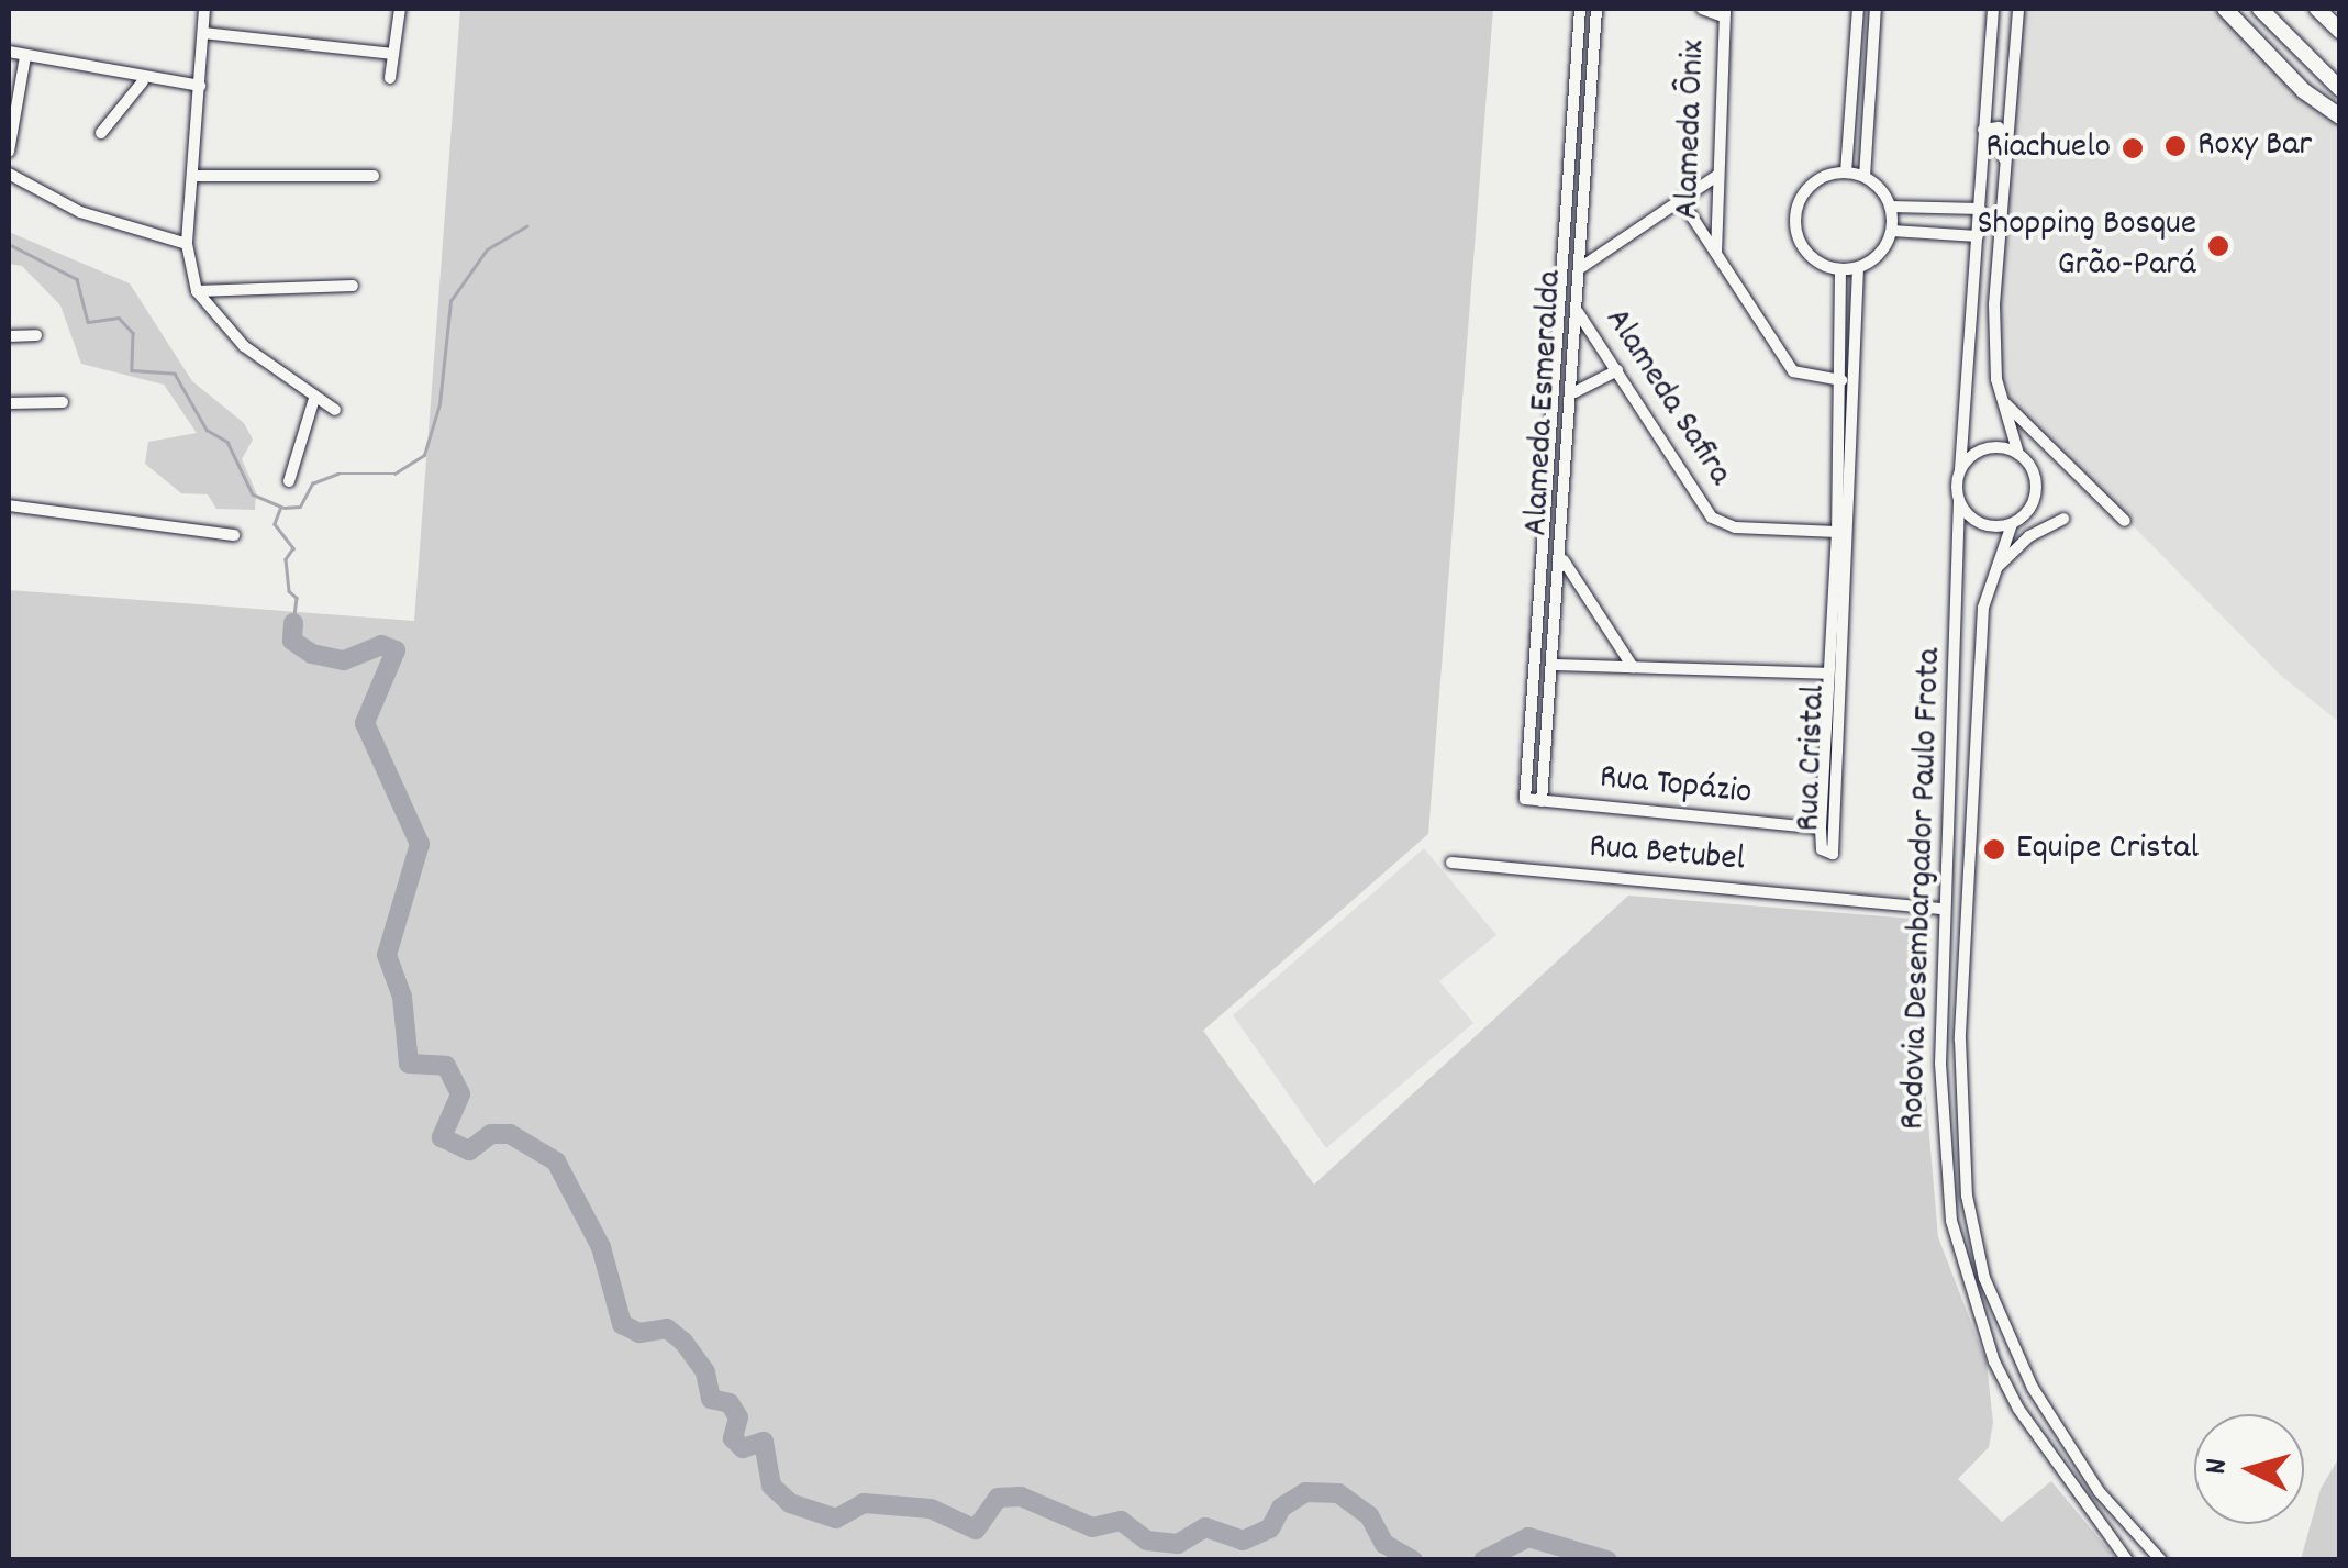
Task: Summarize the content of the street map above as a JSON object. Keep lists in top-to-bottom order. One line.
{"streets":{"street":["Alameda Ônix","Alameda Safira","Alameda Esmeralda","Rua Cristal","Rua Topázio","Rua Betubel","Rodovia Desembargador Paulo Frota"]},"crossings":[["Alameda Ônix","Rua Cristal"],["Alameda Safira","Alameda Esmeralda"],["Alameda Safira","Rua Cristal"],["Alameda Esmeralda","Rua Topázio"],["Rua Cristal","Rua Topázio"],["Rua Betubel","Rodovia Desembargador Paulo Frota"]],"places":["Roxy Bar","Riachuelo","Shopping Bosque Grão-Pará","Equipe Cristal"],"north":"left"}
